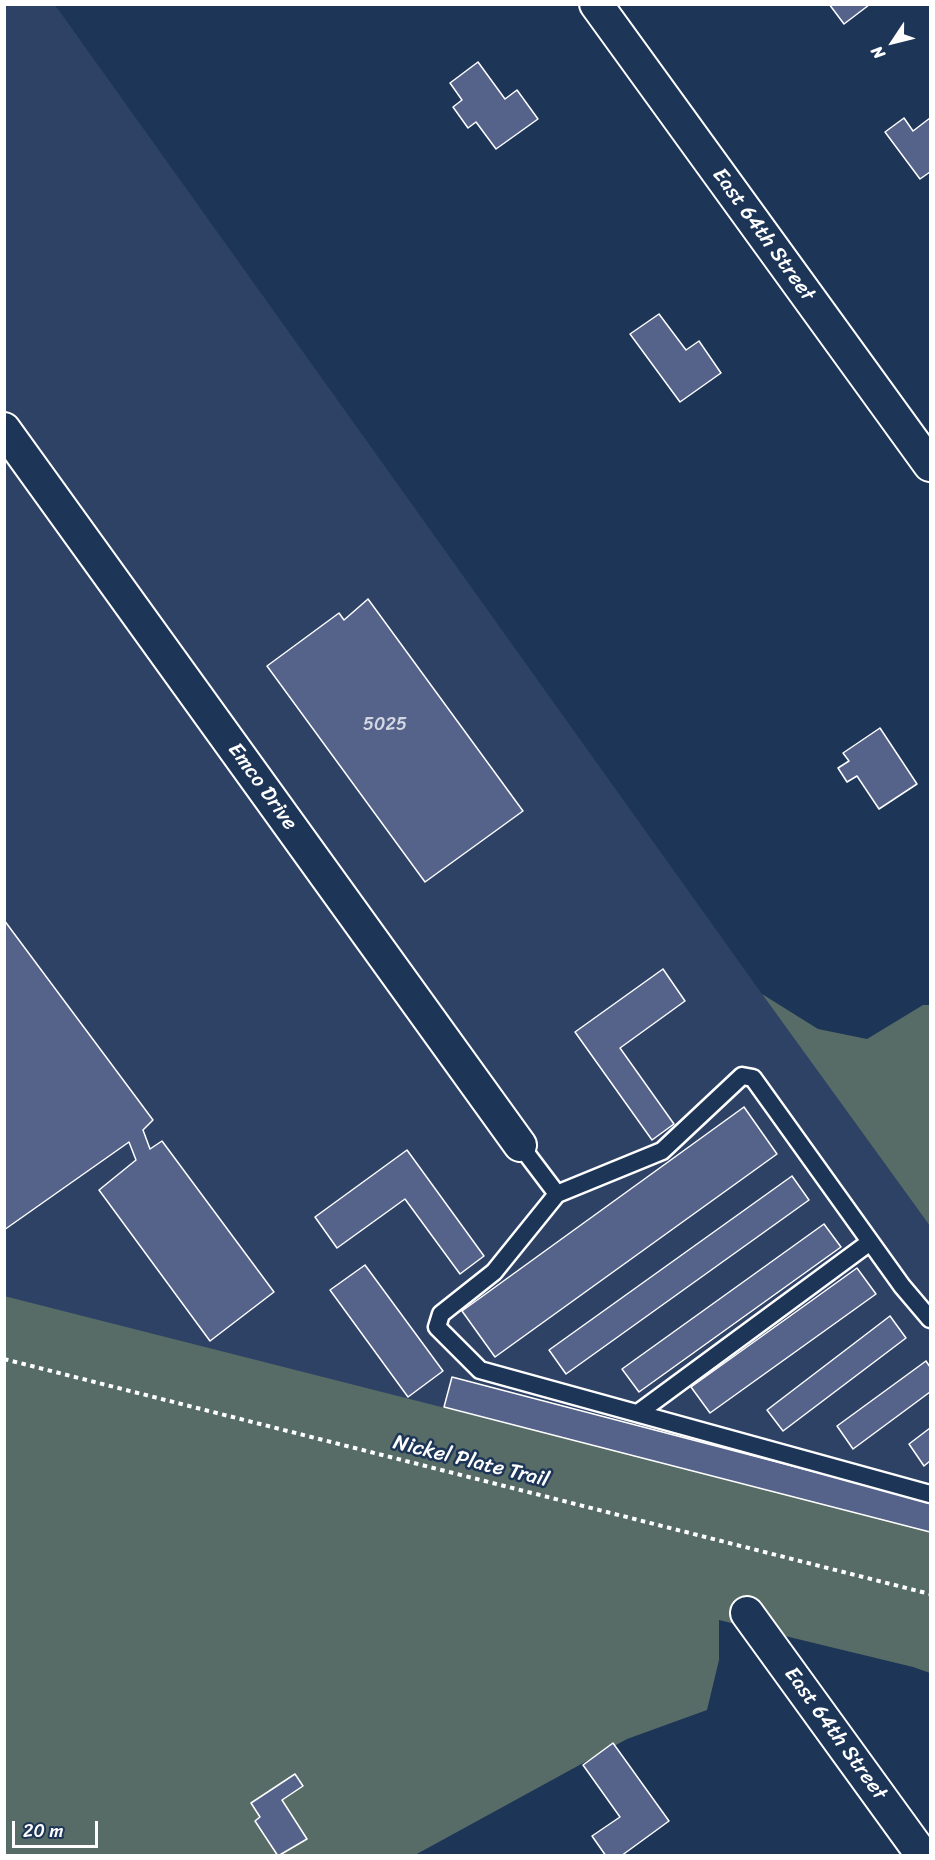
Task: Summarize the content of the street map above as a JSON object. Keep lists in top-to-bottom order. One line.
{"streets":{"street":["East 64th Street","Emco Drive"],"path":["Nickel Plate Trail"]},"house_numbers":["5025"],"scale_bar":"20 m","north":"bottom left"}
